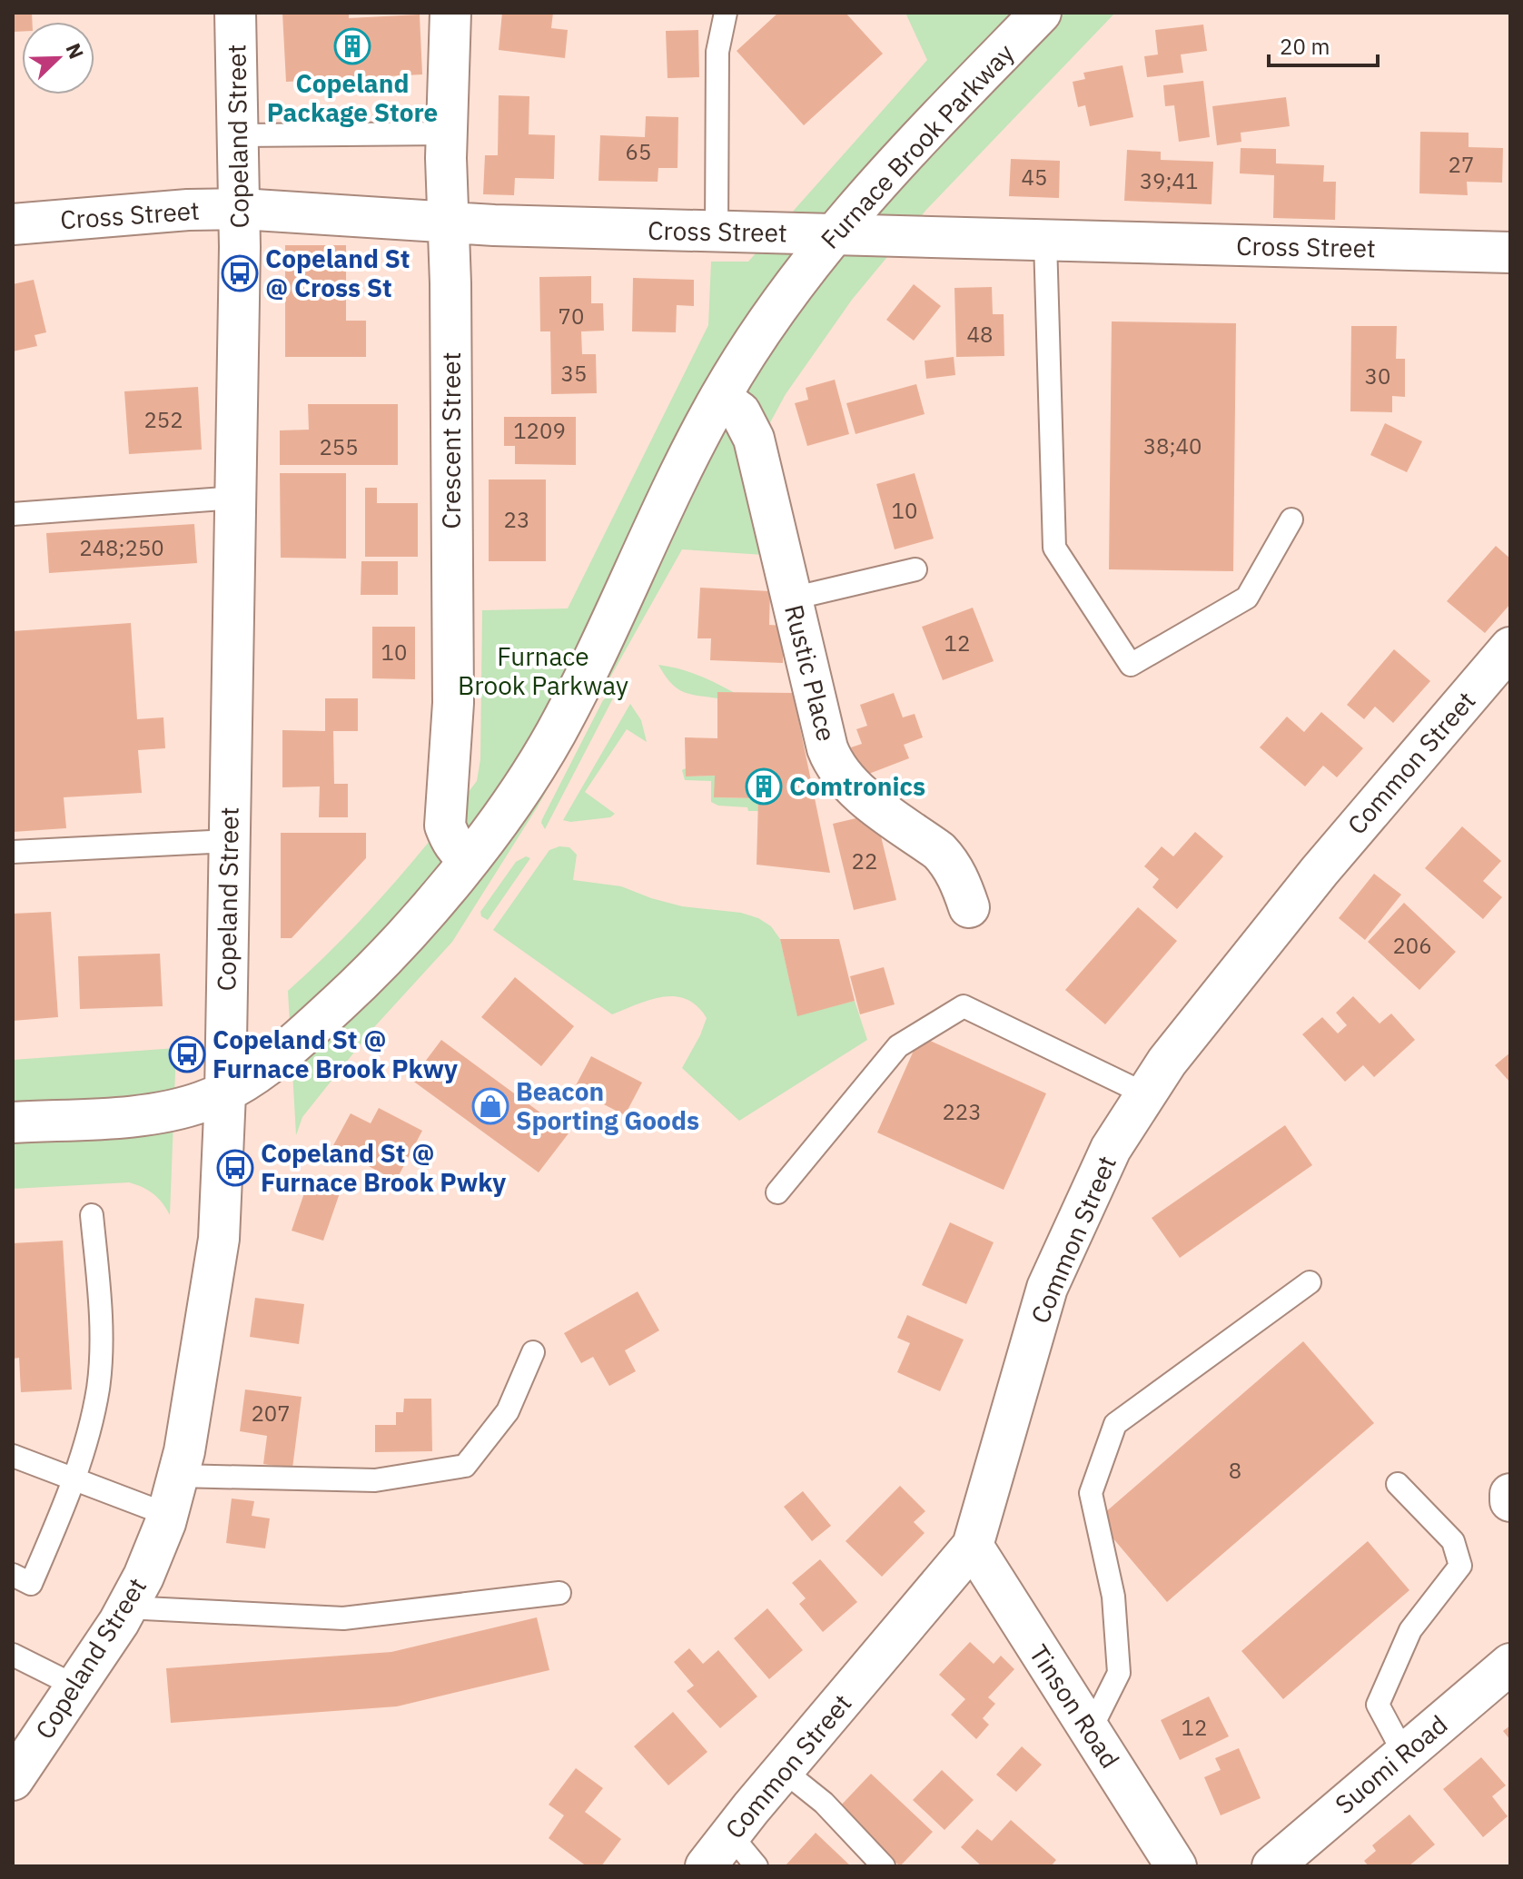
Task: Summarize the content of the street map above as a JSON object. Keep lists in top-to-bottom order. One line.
{"streets":{"street":["Copeland Street","Furnace Brook Parkway","Cross Street","Crescent Street","Rustic Place","Common Street","Tinson Road","Suomi Road"]},"crossings":[["Copeland Street","Furnace Brook Parkway"],["Copeland Street","Cross Street"],["Furnace Brook Parkway","Cross Street"],["Furnace Brook Parkway","Crescent Street"],["Furnace Brook Parkway","Rustic Place"],["Cross Street","Crescent Street"],["Common Street","Tinson Road"]],"parks":["Furnace Brook Parkway"],"places":{"building":["Copeland Package Store","Comtronics"],"bus stop":["Copeland St @ Cross St","Copeland St @ Furnace Brook Pkwy","Copeland St @ Furnace Brook Pwky"],"shop":["Beacon Sporting Goods"]},"house_numbers":["65","27","45","39;41","70","48","35","30","252","1209","38;40","255","10","23","248;250","12","10","22","206","223","207","8","12"],"scale_bar":"20 m","north":"top right"}
